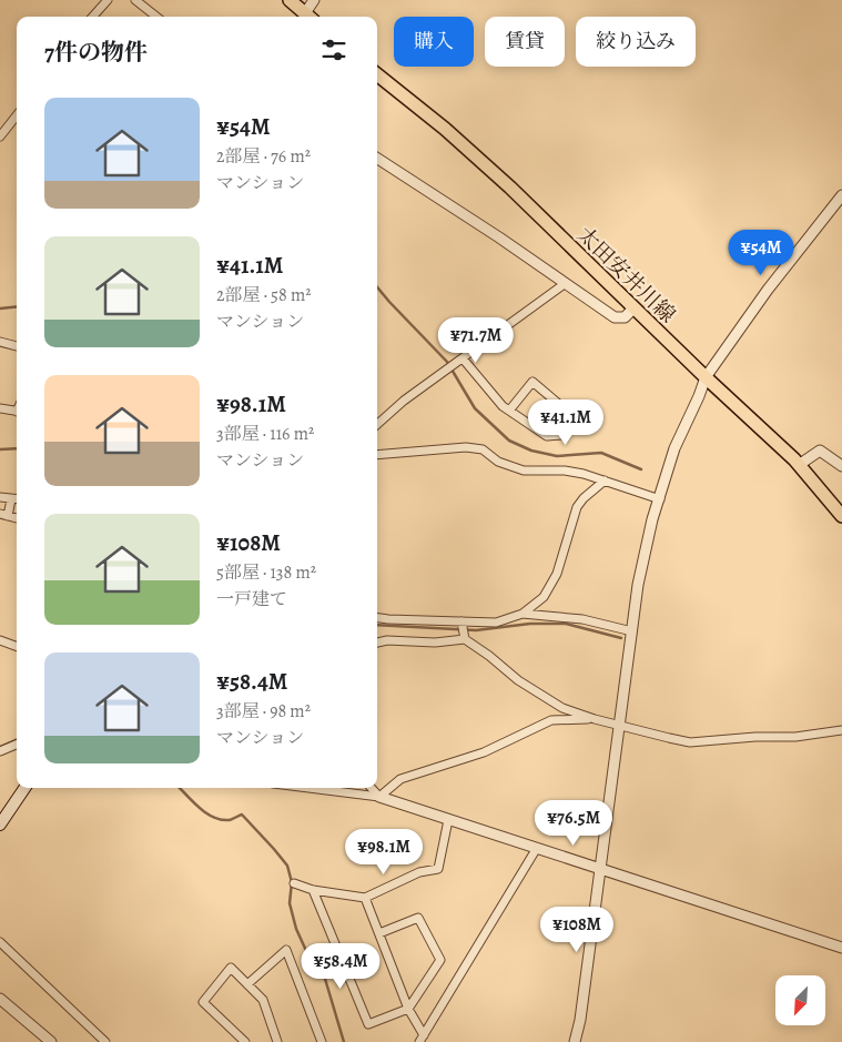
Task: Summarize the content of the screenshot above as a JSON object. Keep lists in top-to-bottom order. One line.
{"streets":{"main road":["太田安井川線"]},"north":"bottom left","page":{"chip":["購入","賃貸","絞り込み"],"heading":"7件の物件","list":[{"name":"¥54M","note":"2部屋 · 76 m² · マンション"},{"name":"¥41.1M","note":"2部屋 · 58 m² · マンション"},{"name":"¥98.1M","note":"3部屋 · 116 m² · マンション"},{"name":"¥108M","note":"5部屋 · 138 m² · 一戸建て"},{"name":"¥58.4M","note":"3部屋 · 98 m² · マンション"}],"price":["¥54M","¥71.7M","¥41.1M","¥76.5M","¥98.1M","¥108M","¥58.4M"]}}
